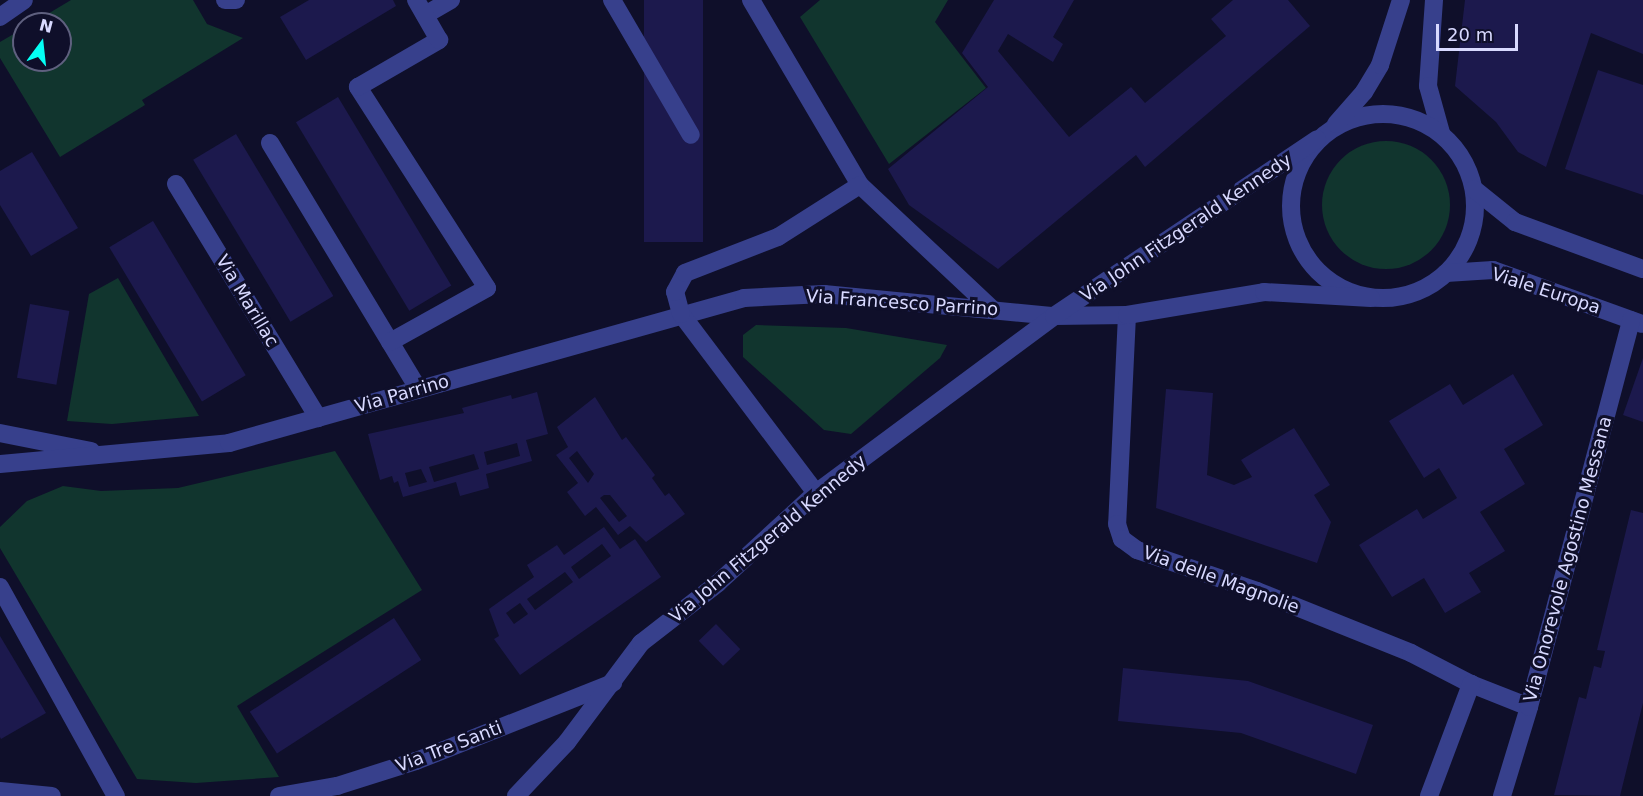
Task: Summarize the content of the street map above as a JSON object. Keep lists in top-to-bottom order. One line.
{"streets":{"street":["Via John Fitzgerald Kennedy","Viale Europa","Via Marillac","Via Francesco Parrino","Via Parrino","Via Onorevole Agostino Messana","Via delle Magnolie","Via Tre Santi"]},"crossings":[["Via John Fitzgerald Kennedy","Viale Europa"],["Via John Fitzgerald Kennedy","Via Francesco Parrino"],["Via John Fitzgerald Kennedy","Via delle Magnolie"],["Via John Fitzgerald Kennedy","Via Tre Santi"],["Viale Europa","Via Onorevole Agostino Messana"],["Via Marillac","Via Parrino"],["Via Francesco Parrino","Via Parrino"],["Via Onorevole Agostino Messana","Via delle Magnolie"]],"scale_bar":"20 m","north":"top"}
